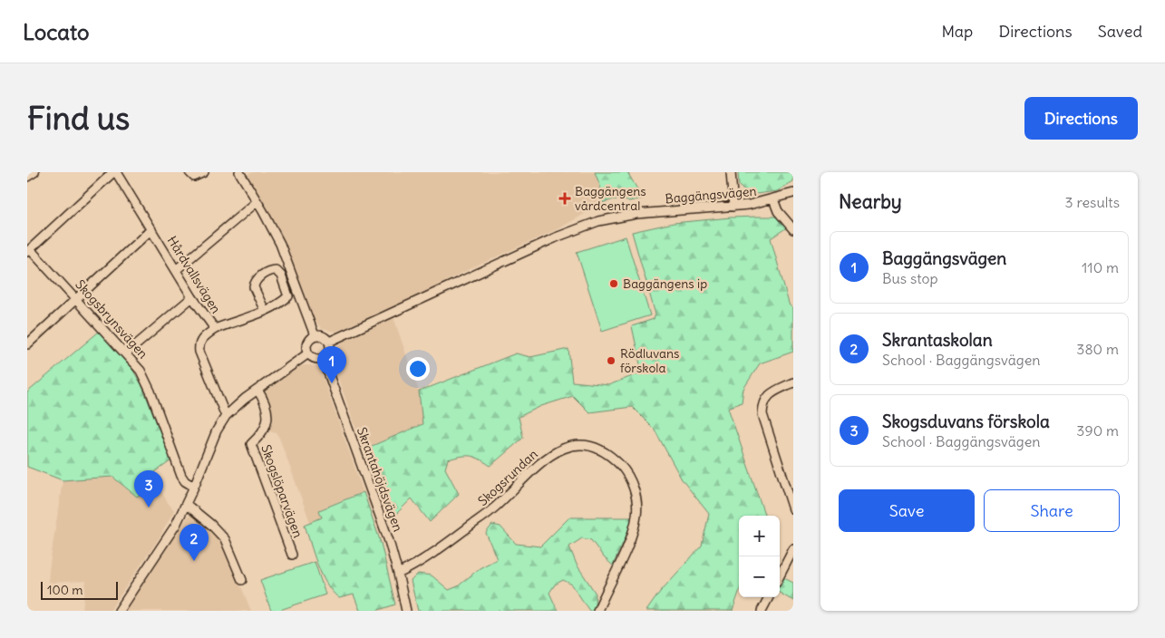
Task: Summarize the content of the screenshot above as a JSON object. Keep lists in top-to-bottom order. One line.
{"streets":{"street":["Baggängsvägen","Hårdvallsvägen","Skogsbrynsvägen","Skogsrundan","Skrantahöjdsvägen","Skogslöparvägen"]},"crossings":[["Baggängsvägen","Skrantahöjdsvägen"],["Skogsrundan","Skrantahöjdsvägen"]],"places":{"health":["Baggängens vårdcentral"],"other":["Baggängens ip","Rödluvans förskola"]},"scale_bar":"100 m","page":{"header":"Locato","nav":["Map","Directions","Saved"],"buttons":["Directions",["Save","Share"]],"title":"Find us","heading":["Nearby","3 results"],"list":[{"mark":"1","name":"Baggängsvägen","note":"Bus stop","value":"110 m"},{"mark":"2","name":"Skrantaskolan","note":"School · Baggängsvägen","value":"380 m"},{"mark":"3","name":"Skogsduvans förskola","note":"School · Baggängsvägen","value":"390 m"}],"pins":["1","3","2"],"map_buttons":["+","−"],"scale":"100 m"}}
